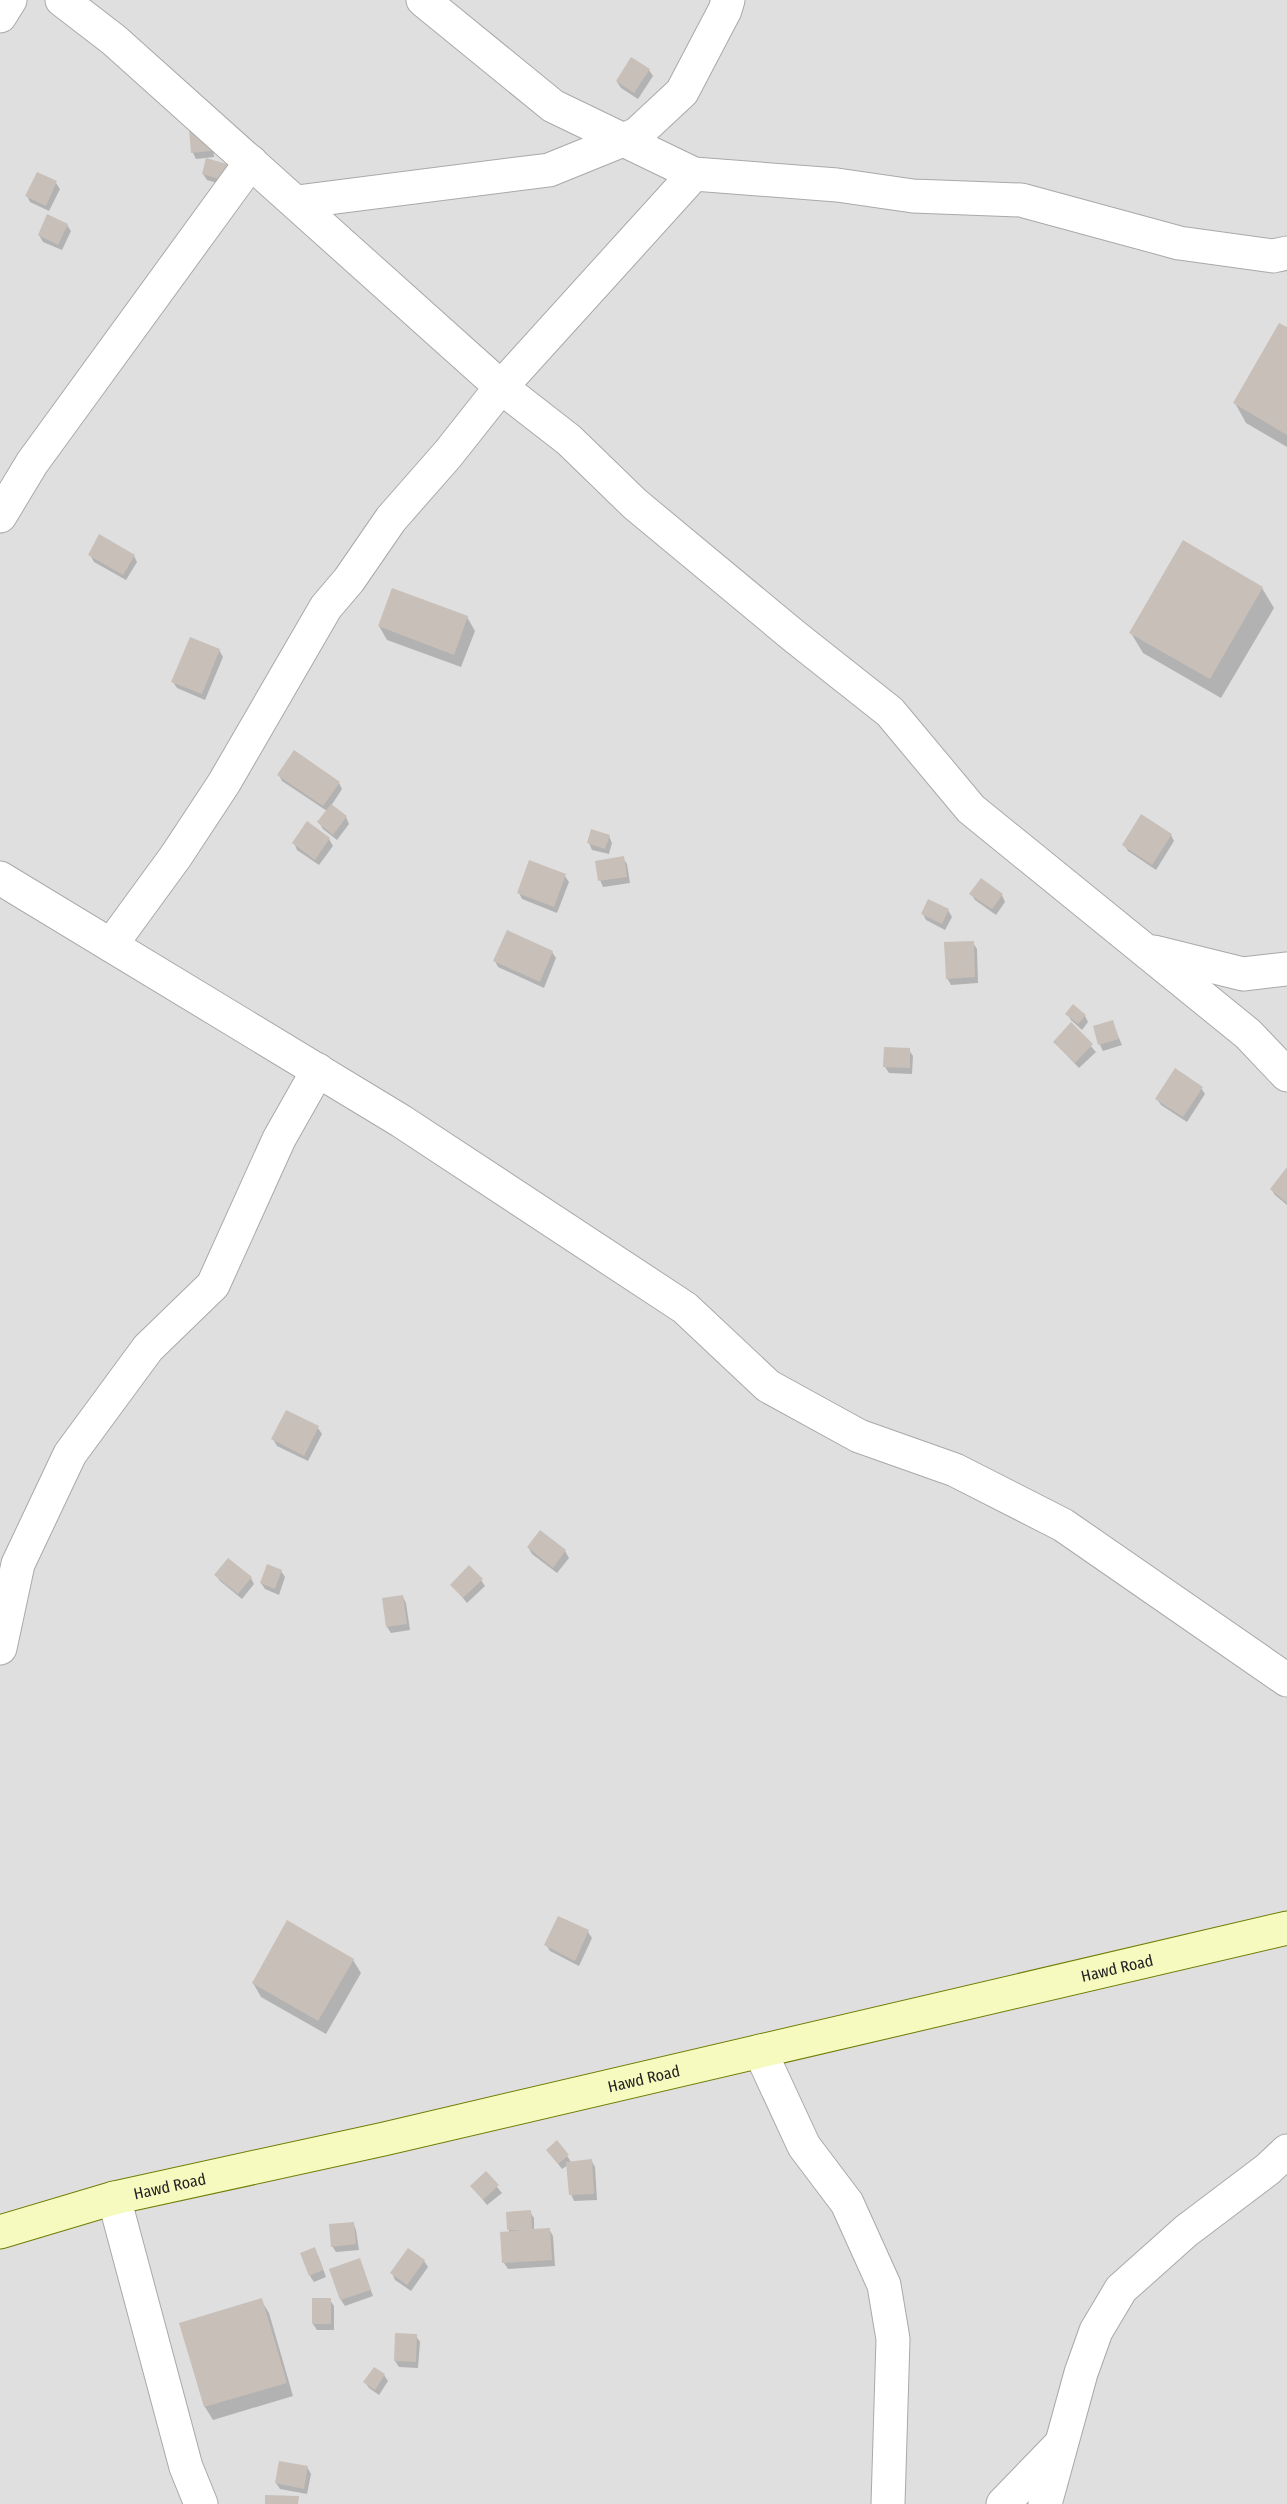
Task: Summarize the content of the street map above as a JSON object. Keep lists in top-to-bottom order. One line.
{"streets":{"main road":["Hawd Road"]}}
